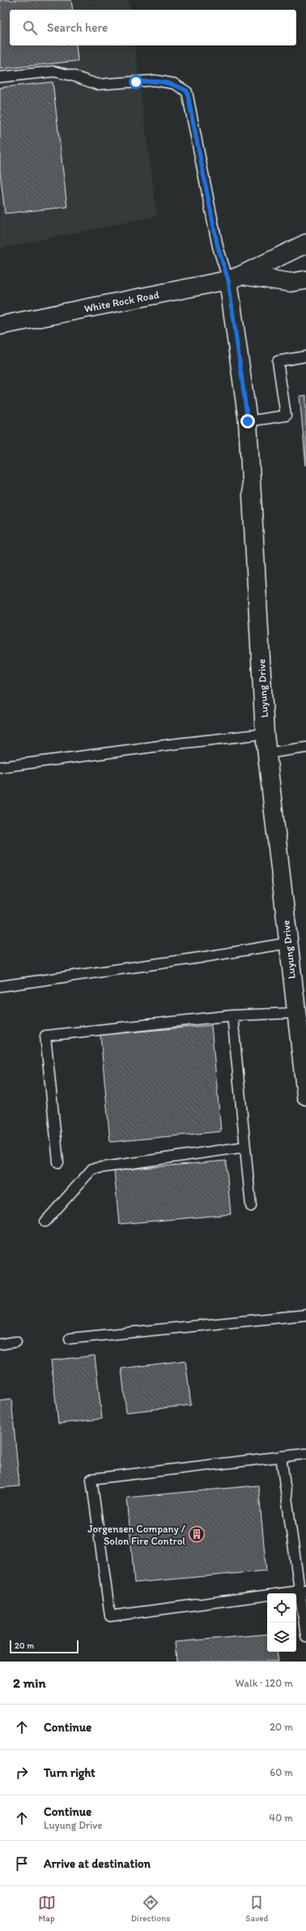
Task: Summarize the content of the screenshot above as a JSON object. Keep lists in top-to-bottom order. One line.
{"streets":{"street":["White Rock Road","Luyung Drive"]},"crossings":[["White Rock Road","Luyung Drive"]],"places":{"building":["Jorgensen Company / Solon Fire Control"]},"scale_bar":"20 m","page":{"search":"Search here","scale":"20 m","heading":["2 min","Walk · 120 m"],"list":[["Continue","20 m"],["Turn right","60 m"],["Continue","Luyung Drive","40 m"],"Arrive at destination"],"nav":["Map","Directions","Saved"]}}
